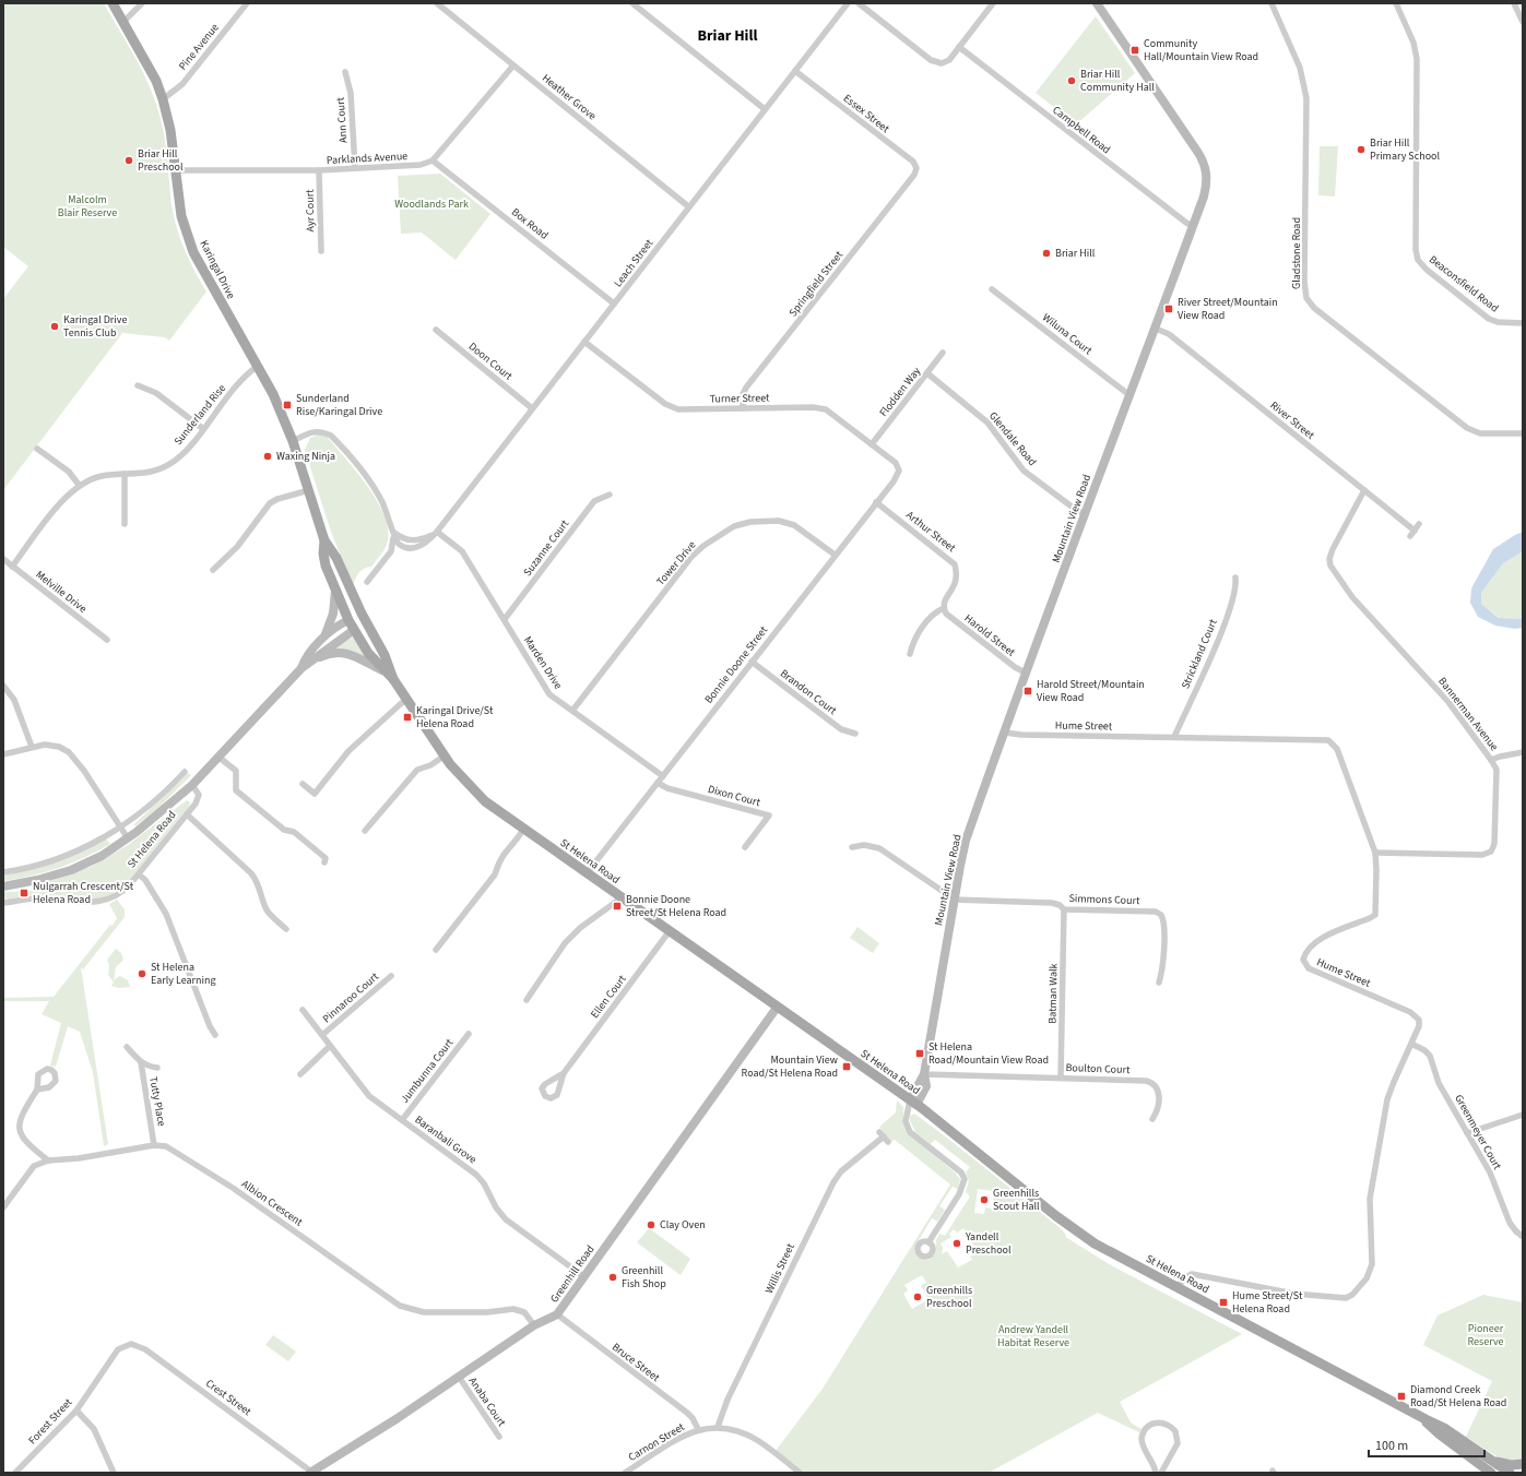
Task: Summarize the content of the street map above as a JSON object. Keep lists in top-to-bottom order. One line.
{"streets":{"main road":["Karingal Drive","St Helena Road"],"street":["Pine Avenue","Heather Grove","Essex Street","Ann Court","Campbell Road","Parklands Avenue","Ayr Court","Box Road","Gladstone Road","Leach Street","Springfield Street","Beaconsfield Road","Wiluna Court","Doon Court","Flodden Way","Turner Street","Sunderland Rise","River Street","Glendale Road","Mountain View Road","Arthur Street","Suzanne Court","Tower Drive","Melville Drive","Harold Street","Strickland Court","Marden Drive","Bonnie Doone Street","Brandon Court","Bannerman Avenue","Hume Street","Dixon Court","Simmons Court","Batman Walk","Ellen Court","Pinnaroo Court","Boulton Court","Jumbunna Court","Tutty Place","Greenmeyer Court","Baranbali Grove","Albion Crescent","Willis Street","Greenhill Road","Bruce Street","Crest Street","Anaba Court","Forest Street","Carnon Street"]},"crossings":[["Pine Avenue","Karingal Drive"],["Heather Grove","Leach Street"],["Essex Street","Leach Street"],["Essex Street","Springfield Street"],["Ann Court","Parklands Avenue"],["Campbell Road","Mountain View Road"],["Parklands Avenue","Ayr Court"],["Parklands Avenue","Box Road"],["Parklands Avenue","Karingal Drive"],["Box Road","Leach Street"],["Leach Street","Doon Court"],["Leach Street","Turner Street"],["Leach Street","Marden Drive"],["Karingal Drive","Sunderland Rise"],["Karingal Drive","St Helena Road"],["Springfield Street","Turner Street"],["Wiluna Court","Mountain View Road"],["Flodden Way","Turner Street"],["Flodden Way","Glendale Road"],["Turner Street","Bonnie Doone Street"],["Sunderland Rise","Melville Drive"],["River Street","Mountain View Road"],["River Street","Bannerman Avenue"],["Glendale Road","Mountain View Road"],["Mountain View Road","Harold Street"],["Mountain View Road","Hume Street"],["Mountain View Road","St Helena Road"],["Mountain View Road","Simmons Court"],["Mountain View Road","Boulton Court"],["Arthur Street","Harold Street"],["Arthur Street","Bonnie Doone Street"],["Suzanne Court","Marden Drive"],["Tower Drive","Marden Drive"],["Tower Drive","Bonnie Doone Street"],["Strickland Court","Hume Street"],["Marden Drive","Bonnie Doone Street"],["Bonnie Doone Street","Brandon Court"],["Bonnie Doone Street","Dixon Court"],["Bonnie Doone Street","St Helena Road"],["Bannerman Avenue","Hume Street"],["Hume Street","St Helena Road"],["Hume Street","Greenmeyer Court"],["St Helena Road","Ellen Court"],["St Helena Road","Greenhill Road"],["Simmons Court","Batman Walk"],["Batman Walk","Boulton Court"],["Pinnaroo Court","Baranbali Grove"],["Jumbunna Court","Baranbali Grove"],["Tutty Place","Albion Crescent"],["Baranbali Grove","Greenhill Road"],["Albion Crescent","Greenhill Road"],["Willis Street","Carnon Street"],["Greenhill Road","Bruce Street"],["Greenhill Road","Crest Street"],["Greenhill Road","Anaba Court"],["Bruce Street","Carnon Street"],["Crest Street","Forest Street"]],"districts":["Briar Hill"],"parks":["Malcolm Blair Reserve","Woodlands Park","Pioneer Reserve","Andrew Yandell Habitat Reserve"],"places":{"transit":["Community Hall/Mountain View Road","River Street/Mountain View Road","Sunderland Rise/Karingal Drive","Harold Street/Mountain View Road","Karingal Drive/St Helena Road","Nulgarrah Crescent/St Helena Road","Bonnie Doone Street/St Helena Road","St Helena Road/Mountain View Road","Mountain View Road/St Helena Road","Hume Street/St Helena Road","Diamond Creek Road/St Helena Road"],"other":["Briar Hill Community Hall","Briar Hill Primary School","Briar Hill Preschool","Briar Hill","Karingal Drive Tennis Club","Waxing Ninja","St Helena Early Learning","Greenhills Scout Hall","Clay Oven","Yandell Preschool","Greenhill Fish Shop","Greenhills Preschool"]},"scale_bar":"100 m"}
